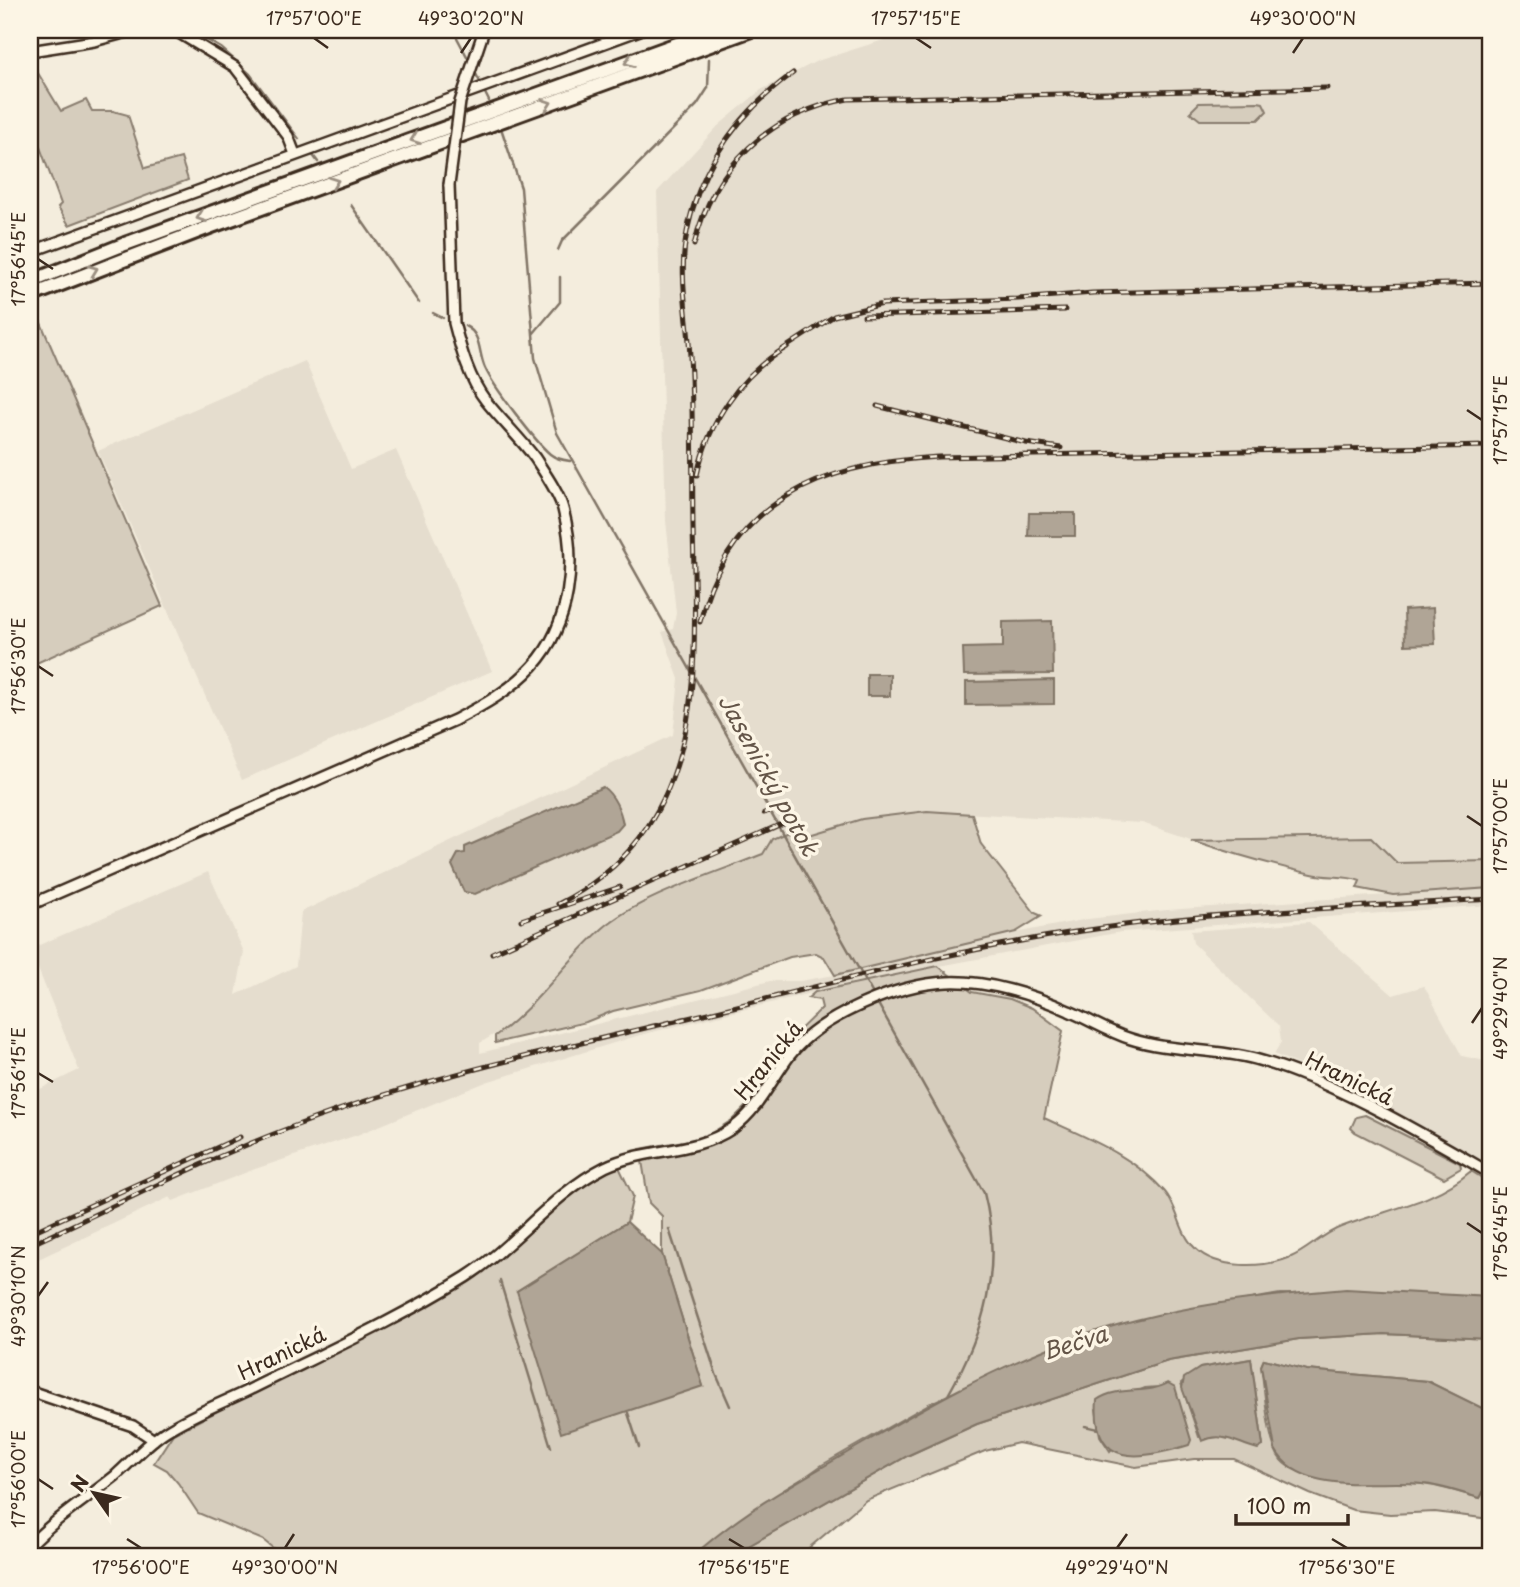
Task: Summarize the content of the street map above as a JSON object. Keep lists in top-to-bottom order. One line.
{"streets":{"street":["Hranická"]},"water":["Jasenický potok","Bečva"],"scale_bar":"100 m","north":"top left","coordinates":["17°57'00\"E","49°30'20\"N","17°57'15\"E","49°30'00\"N","17°56'45\"E","17°56'30\"E","49°29'40\"N","17°56'15\"E","49°30'10\"N","17°56'00\"E"]}
